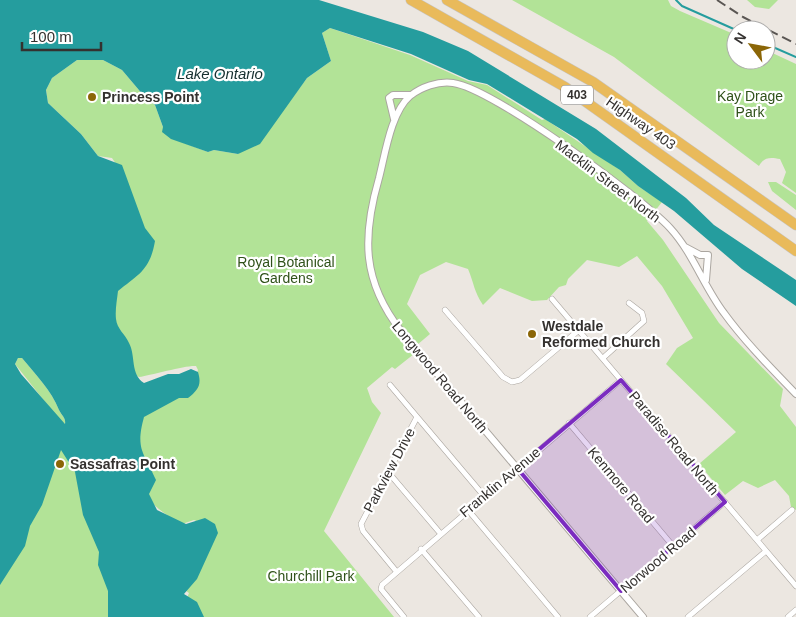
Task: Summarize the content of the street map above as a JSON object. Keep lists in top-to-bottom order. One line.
{"streets":{"highway":["403","Highway 403"],"street":["Macklin Street North","Longwood Road North","Paradise Road North","Parkview Drive","Franklin Avenue","Kenmore Road","Norwood Road"]},"crossings":[["Macklin Street North","Longwood Road North"],["Longwood Road North","Franklin Avenue"],["Longwood Road North","Norwood Road"],["Paradise Road North","Franklin Avenue"],["Paradise Road North","Norwood Road"],["Parkview Drive","Franklin Avenue"],["Franklin Avenue","Kenmore Road"],["Kenmore Road","Norwood Road"]],"water":["Lake Ontario"],"parks":["Kay Drage Park","Royal Botanical Gardens","Churchill Park"],"places":["Princess Point","Westdale Reformed Church","Sassafras Point"],"scale_bar":"100 m","north":"top left"}
